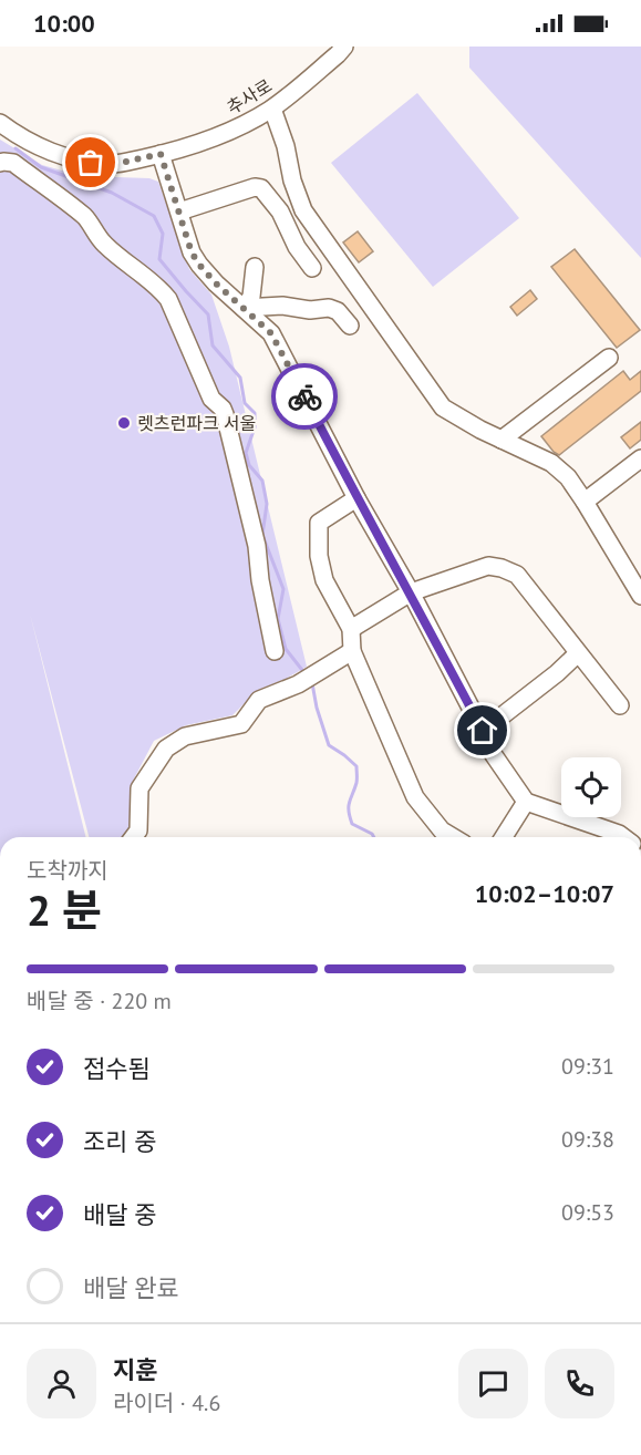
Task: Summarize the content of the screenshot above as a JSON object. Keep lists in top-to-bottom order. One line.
{"streets":{"street":["추사로"]},"places":["렛츠런파크 서울"],"page":{"status":"10:00","heading":["2 분","도착까지","10:02–10:07"],"panel":["지훈","라이더 · 4.6"],"bar":"배달 중 · 220 m","list":[["접수됨","09:31"],["조리 중","09:38"],["배달 중","09:53"],"배달 완료"]}}
